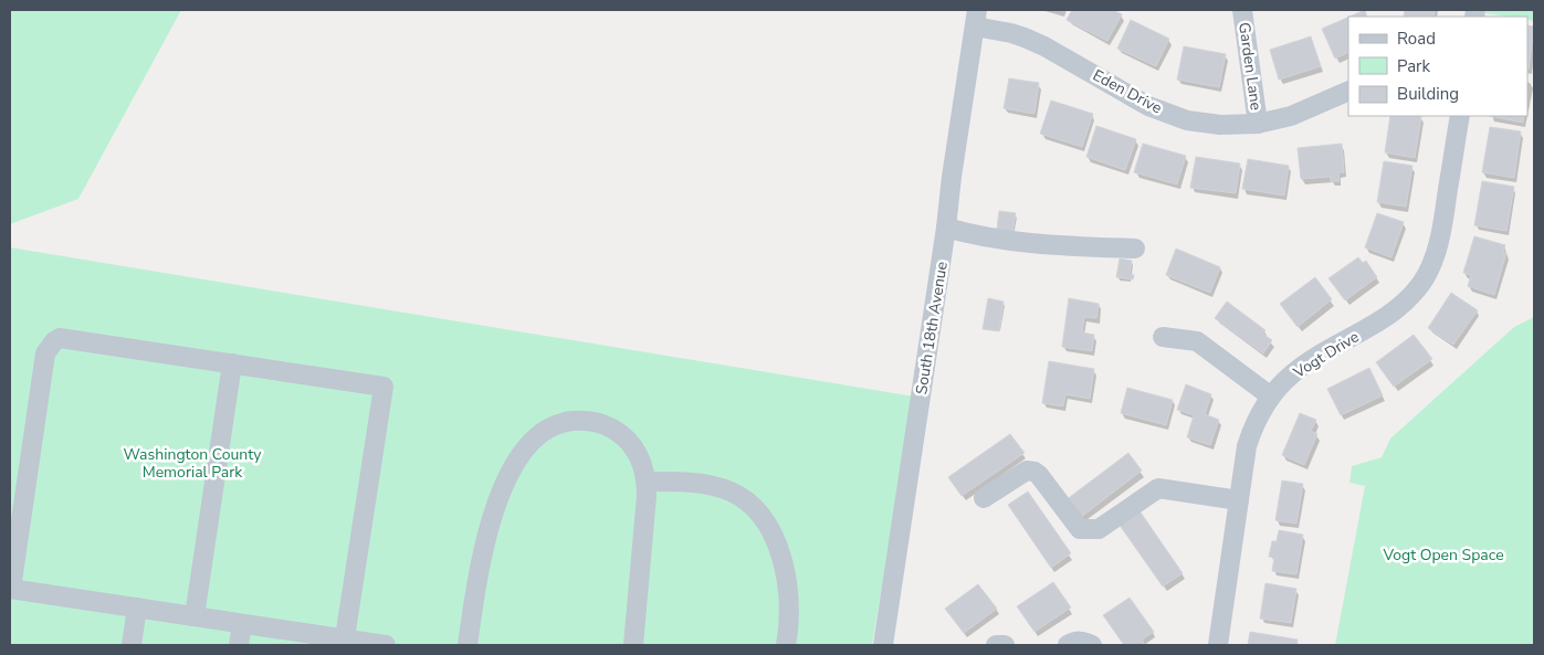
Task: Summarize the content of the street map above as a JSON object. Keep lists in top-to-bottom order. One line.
{"streets":{"street":["Garden Lane","Eden Drive","South 18th Avenue","Vogt Drive"]},"crossings":[["Garden Lane","Eden Drive"],["Eden Drive","South 18th Avenue"]],"parks":["Washington County Memorial Park","Vogt Open Space"],"legend":["Road","Park","Building"]}
